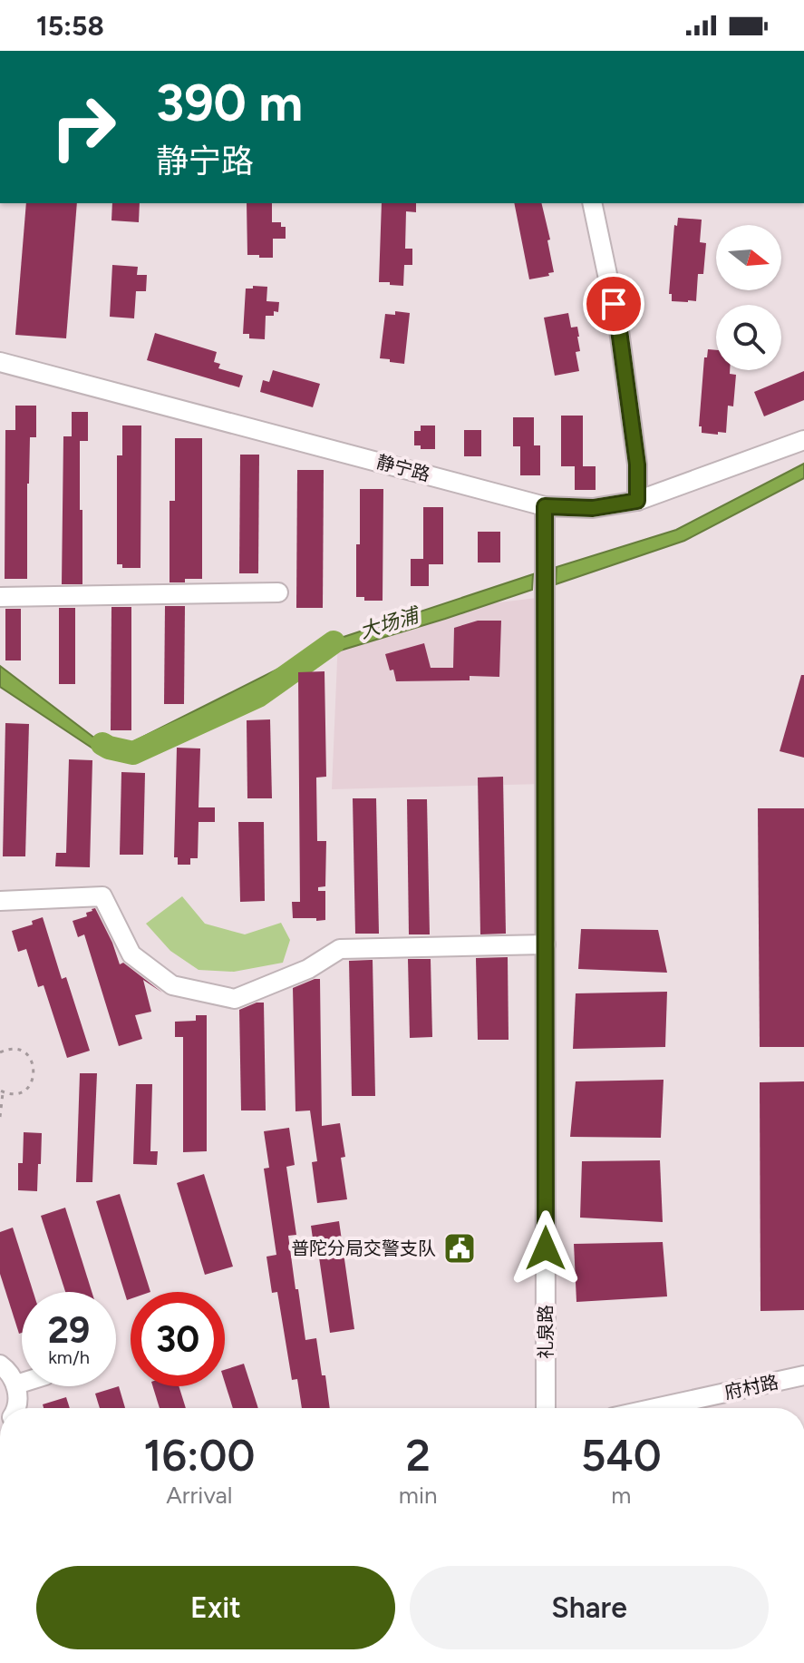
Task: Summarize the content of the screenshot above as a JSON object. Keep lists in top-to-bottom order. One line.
{"streets":{"street":["静宁路","礼泉路","府村路"]},"crossings":[["静宁路","礼泉路"]],"water":["大场浦"],"places":{"public building":["普陀分局交警支队"]},"north":"right","page":{"status":"15:58","turn":["390 m","静宁路"],"speed":"29 km/h","limit":"30","eta":["16:00","Arrival","2","min","540","m"],"buttons":["Exit","Share"]}}
